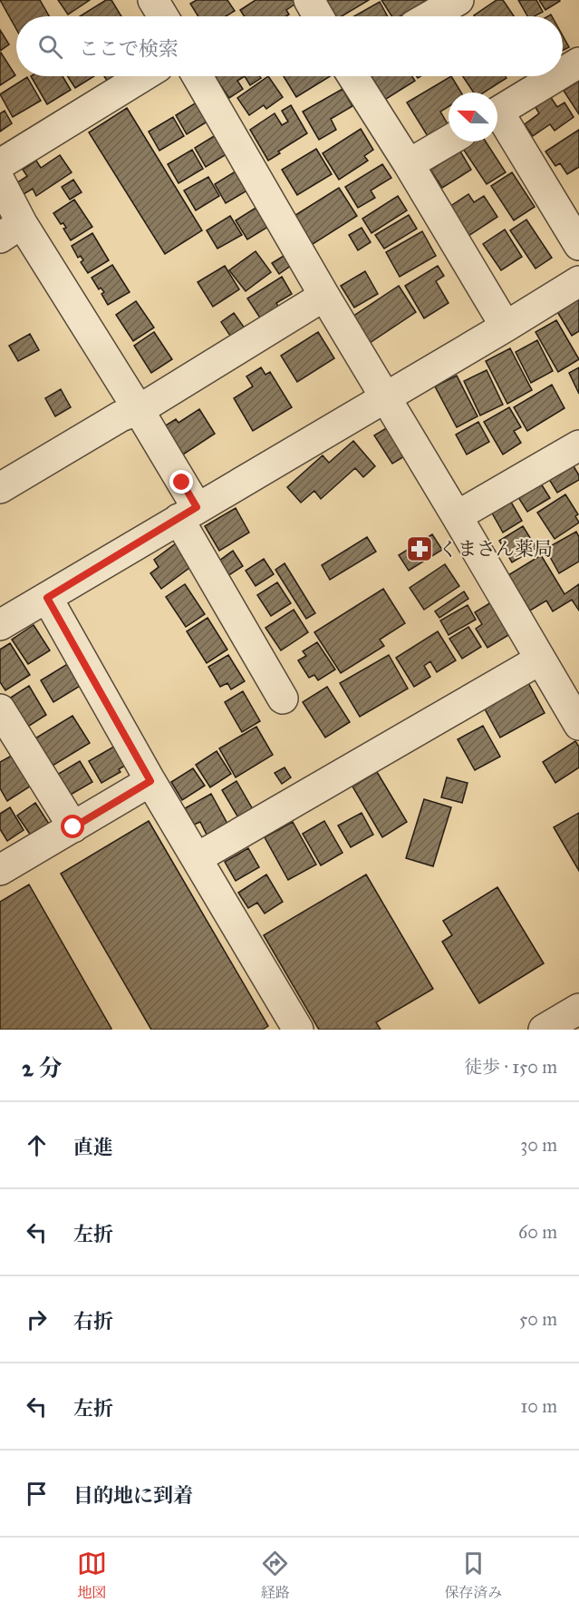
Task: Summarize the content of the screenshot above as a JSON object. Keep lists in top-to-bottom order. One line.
{"places":{"pharmacy":["くまさん薬局"]},"north":"left","page":{"search":"ここで検索","heading":["2 分","徒歩 · 150 m"],"list":[["直進","30 m"],["左折","60 m"],["右折","50 m"],["左折","10 m"],"目的地に到着"],"nav":["地図","経路","保存済み"]}}
